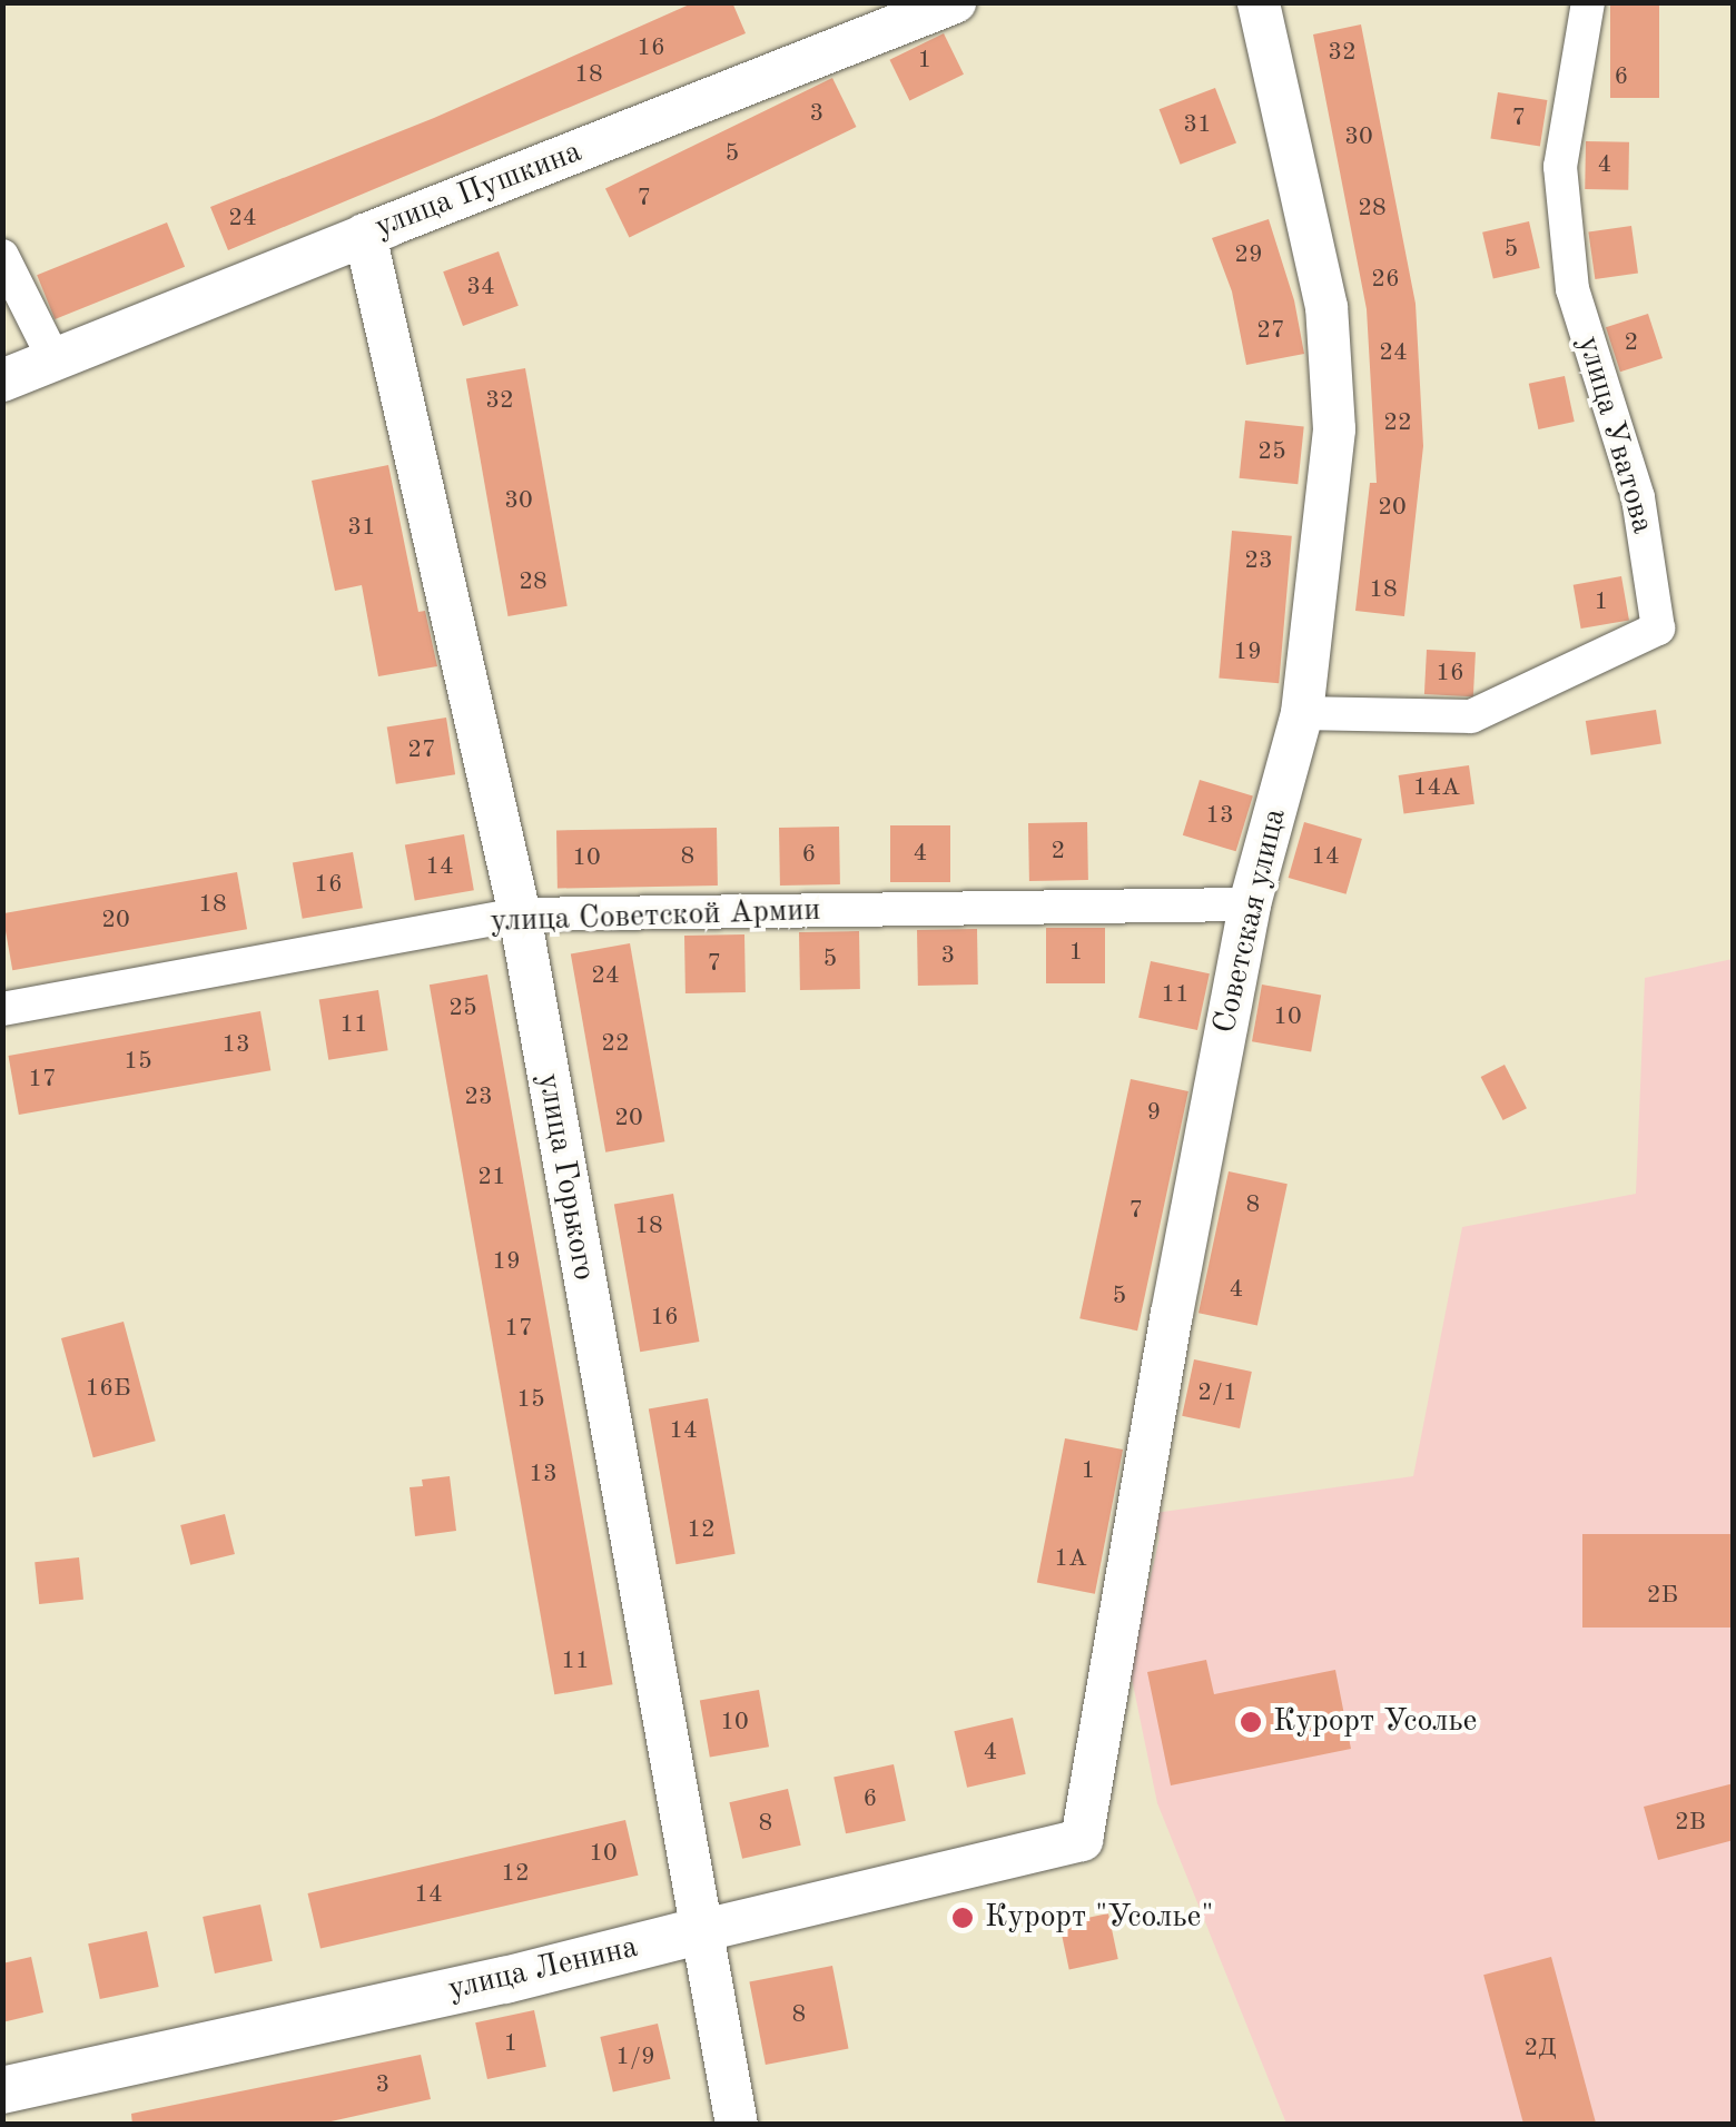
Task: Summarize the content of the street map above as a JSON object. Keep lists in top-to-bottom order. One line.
{"streets":{"main road":["улица Ленина"],"street":["улица Пушкина","улица Уватова","улица Советской Армии","Советская улица","улица Горького"]},"crossings":[["улица Пушкина","улица Горького"],["улица Уватова","Советская улица"],["улица Советской Армии","Советская улица"],["улица Советской Армии","улица Горького"],["Советская улица","улица Ленина"],["улица Горького","улица Ленина"]],"places":["Курорт Усолье","Курорт \"Усолье\""],"house_numbers":["16","32","1","18","6","3","7","31","30","5","4","7","28","24","5","29","26","34","27","2","24","32","22","25","30","20","31","23","28","18","1","19","16","27","14А","13","2","4","6","8","14","10","14","16","18","20","1","3","5","7","24","11","25","10","11","22","13","15","17","23","9","20","21","8","7","18","19","4","5","16","17","16Б","2/1","15","14","1","13","12","1А","2Б","11","10","4","6","2В","8","10","12","14","8","1","2Д","1/9","3"]}
